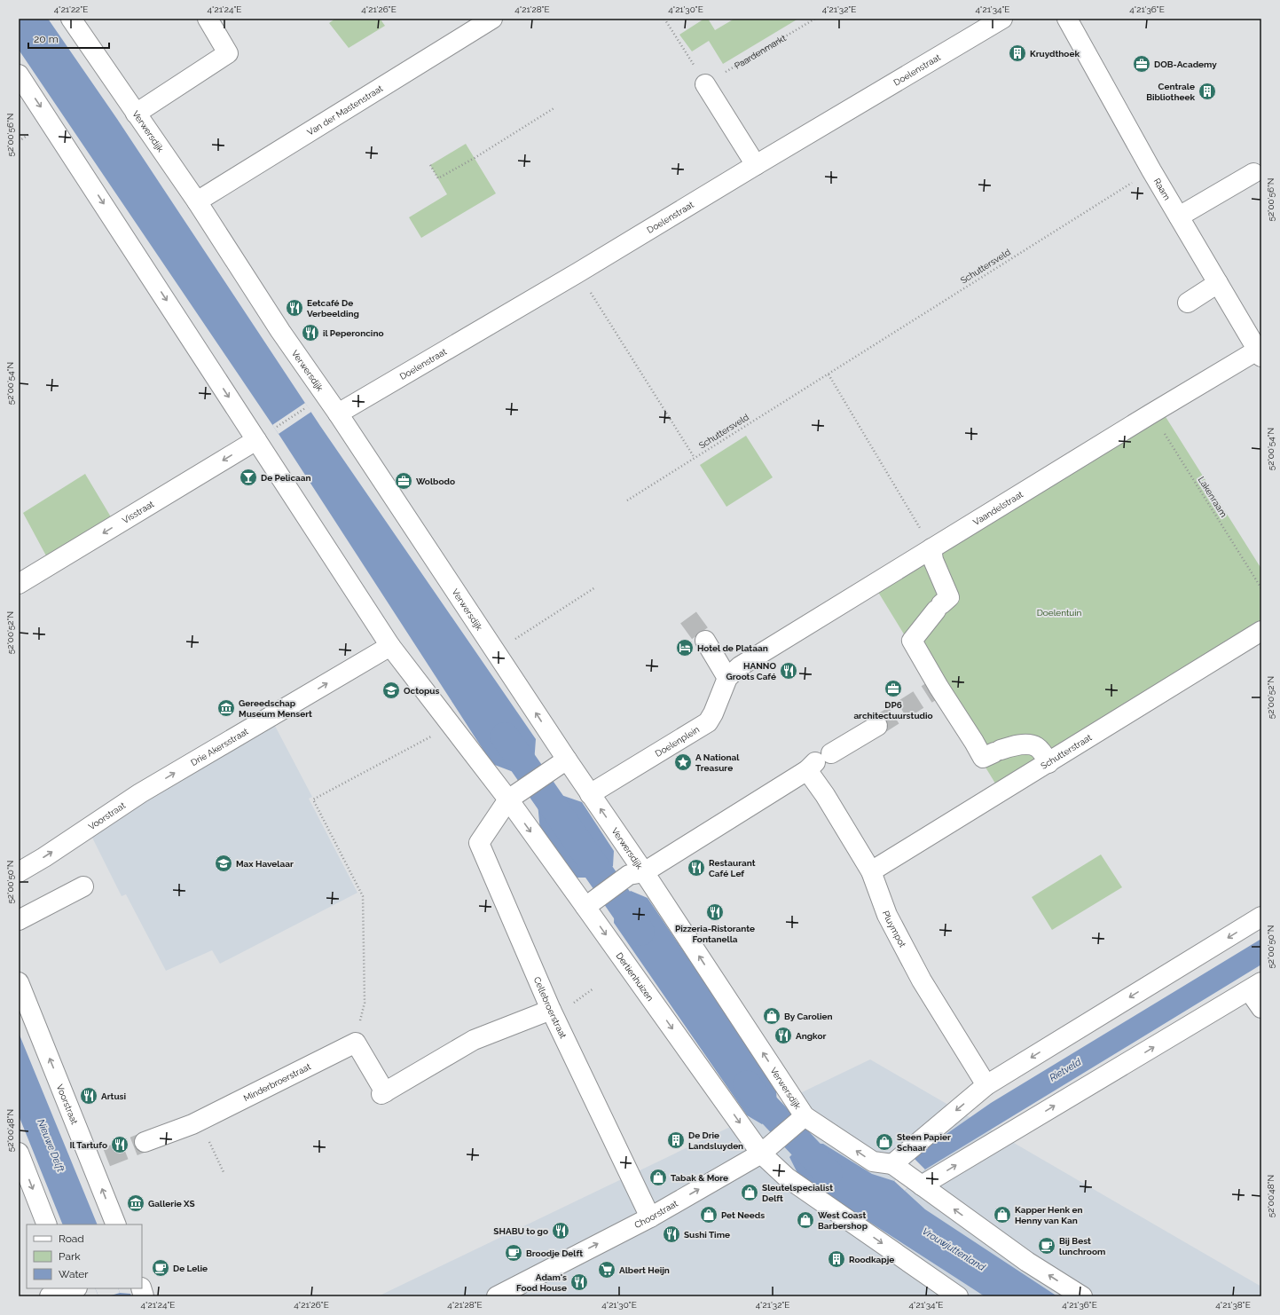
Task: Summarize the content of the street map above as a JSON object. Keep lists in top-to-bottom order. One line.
{"streets":{"street":["Doelenstraat","Van der Mastenstraat","Verwersdijk","Raam","Vaandelstraat","Visstraat","Doelenplein","Drie Akersstraat","Schutterstraat","Voorstraat","Pluympot","Dertienhuizen","Cellebroerstraat","Minderbroerstraat","Choorstraat"],"path":["Paardenmarkt","Schuttersveld","Lakenraam"]},"crossings":[["Doelenstraat","Verwersdijk"],["Van der Mastenstraat","Verwersdijk"],["Verwersdijk","Doelenplein"],["Verwersdijk","Choorstraat"],["Raam","Schuttersveld"],["Raam","Vaandelstraat"],["Lakenraam","Vaandelstraat"],["Vaandelstraat","Doelenplein"],["Drie Akersstraat","Voorstraat"],["Schutterstraat","Pluympot"],["Dertienhuizen","Cellebroerstraat"],["Dertienhuizen","Choorstraat"],["Cellebroerstraat","Minderbroerstraat"],["Cellebroerstraat","Choorstraat"]],"one_way":["Visstraat","Drie Akersstraat","Dertienhuizen","Choorstraat"],"water":["Rietveld","Nieuwe Delft","Vrouwjuttenland"],"parks":["Doelentuin"],"places":{"building":["Kruydthoek","Centrale Bibliotheek","De Drie Landsluyden","Roodkapje"],"office":["DOB-Academy","Wolbodo","DP6 architectuurstudio"],"restaurant":["Eetcafé De Verbeelding","il Peperoncino","HANNO Groots Café","Restaurant Café Lef","Pizzeria-Ristorante Fontanella","Angkor","Artusi","Il Tartufo","SHABU to go","Sushi Time","Adam's Food House"],"bar":["De Pelicaan"],"hotel":["Hotel de Plataan"],"school or university":["Octopus","Max Havelaar"],"museum":["Gereedschap Museum Mensert","Gallerie XS"],"place":["A National Treasure"],"shop":["By Carolien","Steen Papier Schaar","Tabak & More","Sleutelspecialist Delft","Pet Needs","Kapper Henk en Henny van Kan","West Coast Barbershop"],"cafe":["Bij Best lunchroom","Broodje Delft","De Lelie"],"supermarket":["Albert Heijn"]},"legend":["Road","Park","Water"],"scale_bar":"20 m","coordinates":["4°21'22\"E","4°21'24\"E","4°21'26\"E","4°21'28\"E","4°21'30\"E","4°21'32\"E","4°21'34\"E","4°21'36\"E","52°00'56\"N","52°00'54\"N","52°00'52\"N","52°00'50\"N","52°00'48\"N","4°21'38\"E"]}
